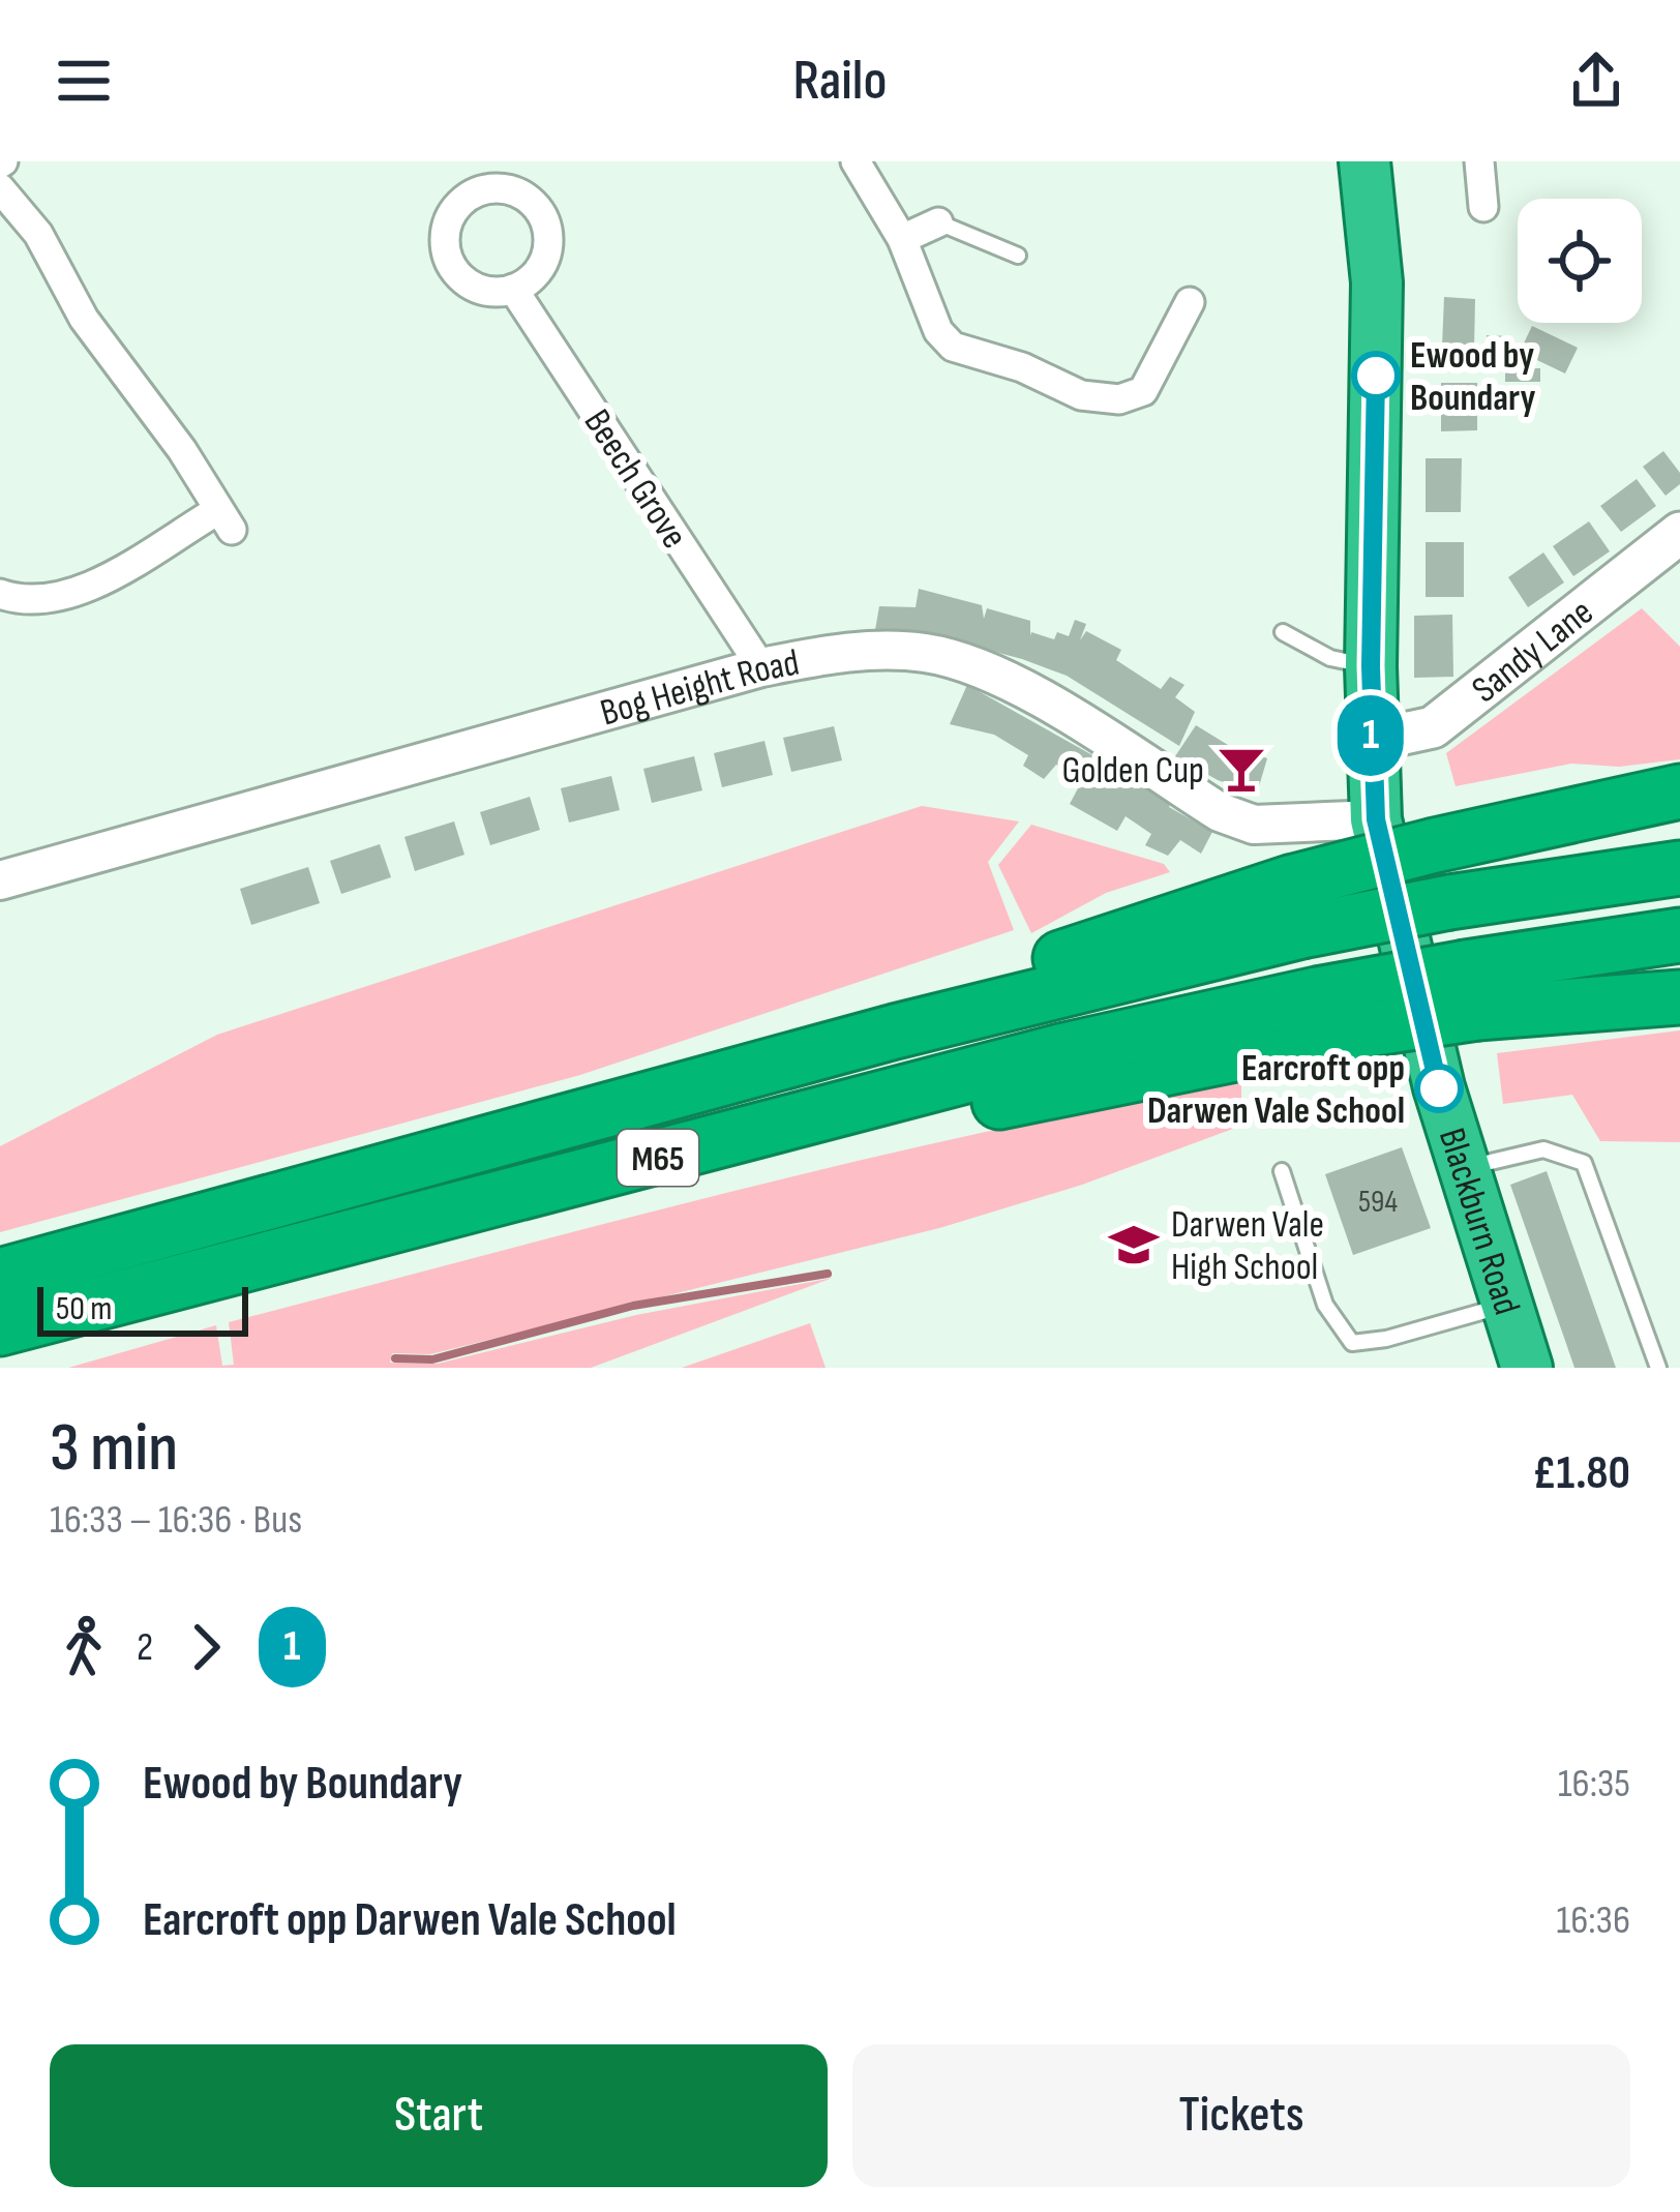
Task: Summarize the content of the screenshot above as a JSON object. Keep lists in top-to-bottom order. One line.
{"streets":{"highway":["M65","Blackburn Road"],"main road":["Sandy Lane"],"street":["Beech Grove","Bog Height Road"]},"crossings":[["Beech Grove","Bog Height Road"],["Sandy Lane","Blackburn Road"],["Bog Height Road","Blackburn Road"]],"places":{"other":["Ewood by Boundary","Earcroft opp Darwen Vale School"],"bar":["Golden Cup"],"school or university":["Darwen Vale High School"]},"lines":["bus line 1"],"house_numbers":["594"],"scale_bar":"50 m","page":{"header":"Railo","on_map":"1","scale":"50 m","heading":["3 min","16:33 – 16:36 · Bus","£1.80"],"legs":["2","1"],"list":[{"name":"Ewood by Boundary","value":"16:35"},{"name":"Earcroft opp Darwen Vale School","value":"16:36"}],"buttons":["Start","Tickets"]}}
